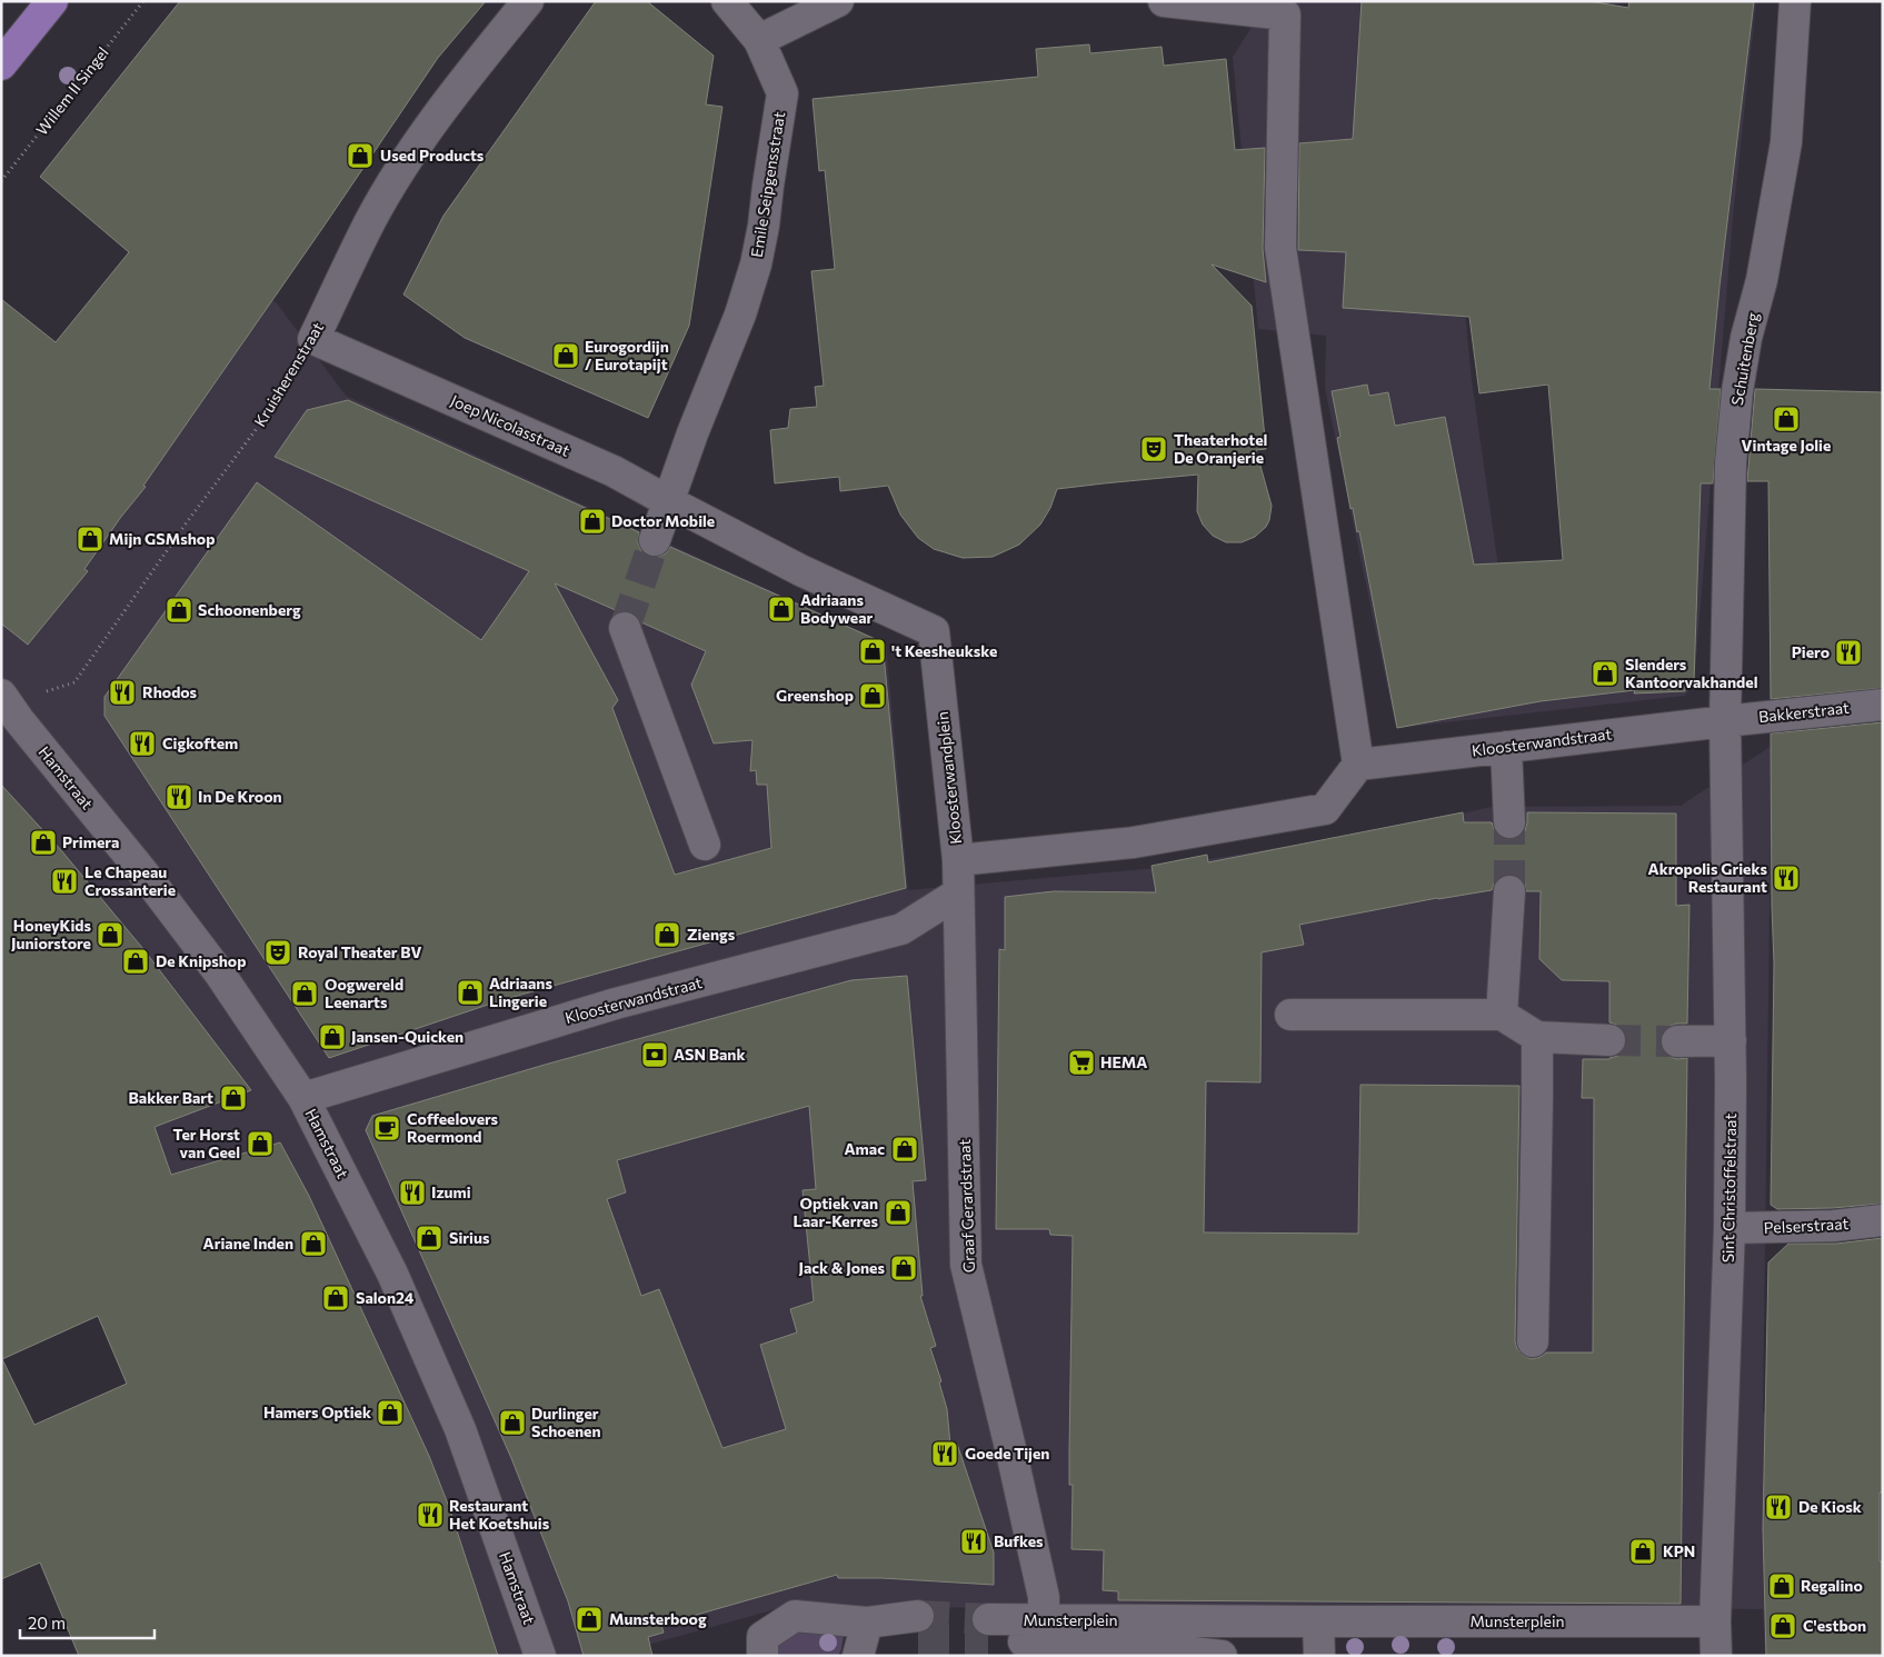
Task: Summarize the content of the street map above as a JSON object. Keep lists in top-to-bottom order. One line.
{"streets":{"street":["Emile Seipgensstraat","Schuitenberg","Kruisherenstraat","Joep Nicolasstraat","Bakkerstraat","Kloosterwandstraat","Hamstraat","Kloosterwandplein","Sint Christoffelstraat","Graaf Gerardstraat","Pelserstraat","Munsterplein"],"path":["Willem II Singel"]},"crossings":[["Emile Seipgensstraat","Joep Nicolasstraat"],["Emile Seipgensstraat","Kloosterwandplein"],["Schuitenberg","Bakkerstraat"],["Schuitenberg","Kloosterwandstraat"],["Schuitenberg","Sint Christoffelstraat"],["Kruisherenstraat","Joep Nicolasstraat"],["Joep Nicolasstraat","Kloosterwandplein"],["Bakkerstraat","Kloosterwandstraat"],["Bakkerstraat","Sint Christoffelstraat"],["Kloosterwandstraat","Hamstraat"],["Kloosterwandstraat","Kloosterwandplein"],["Kloosterwandstraat","Sint Christoffelstraat"],["Kloosterwandstraat","Graaf Gerardstraat"],["Kloosterwandplein","Graaf Gerardstraat"],["Sint Christoffelstraat","Pelserstraat"],["Sint Christoffelstraat","Munsterplein"],["Graaf Gerardstraat","Munsterplein"]],"places":{"shop":["Used Products","Eurogordijn / Eurotapijt","Vintage Jolie","Doctor Mobile","Mijn GSMshop","Adriaans Bodywear","Schoonenberg","'t Keesheukske","Slenders Kantoorvakhandel","Greenshop","Primera","HoneyKids Juniorstore","Ziengs","De Knipshop","Adriaans Lingerie","Oogwereld Leenarts","Jansen-Quicken","Bakker Bart","Ter Horst van Geel","Amac","Optiek van Laar-Kerres","Sirius","Ariane Inden","Jack & Jones","Salon24","Hamers Optiek","Durlinger Schoenen","KPN","Regalino","Munsterboog","C'estbon"],"theatre":["Theaterhotel De Oranjerie","Royal Theater BV"],"restaurant":["Piero","Rhodos","Cigkoftem","In De Kroon","Akropolis Grieks Restaurant","Le Chapeau Crossanterie","Izumi","Goede Tijen","De Kiosk","Restaurant Het Koetshuis","Bufkes"],"bank":["ASN Bank"],"supermarket":["HEMA"],"cafe":["Coffeelovers Roermond"]},"scale_bar":"20 m"}
